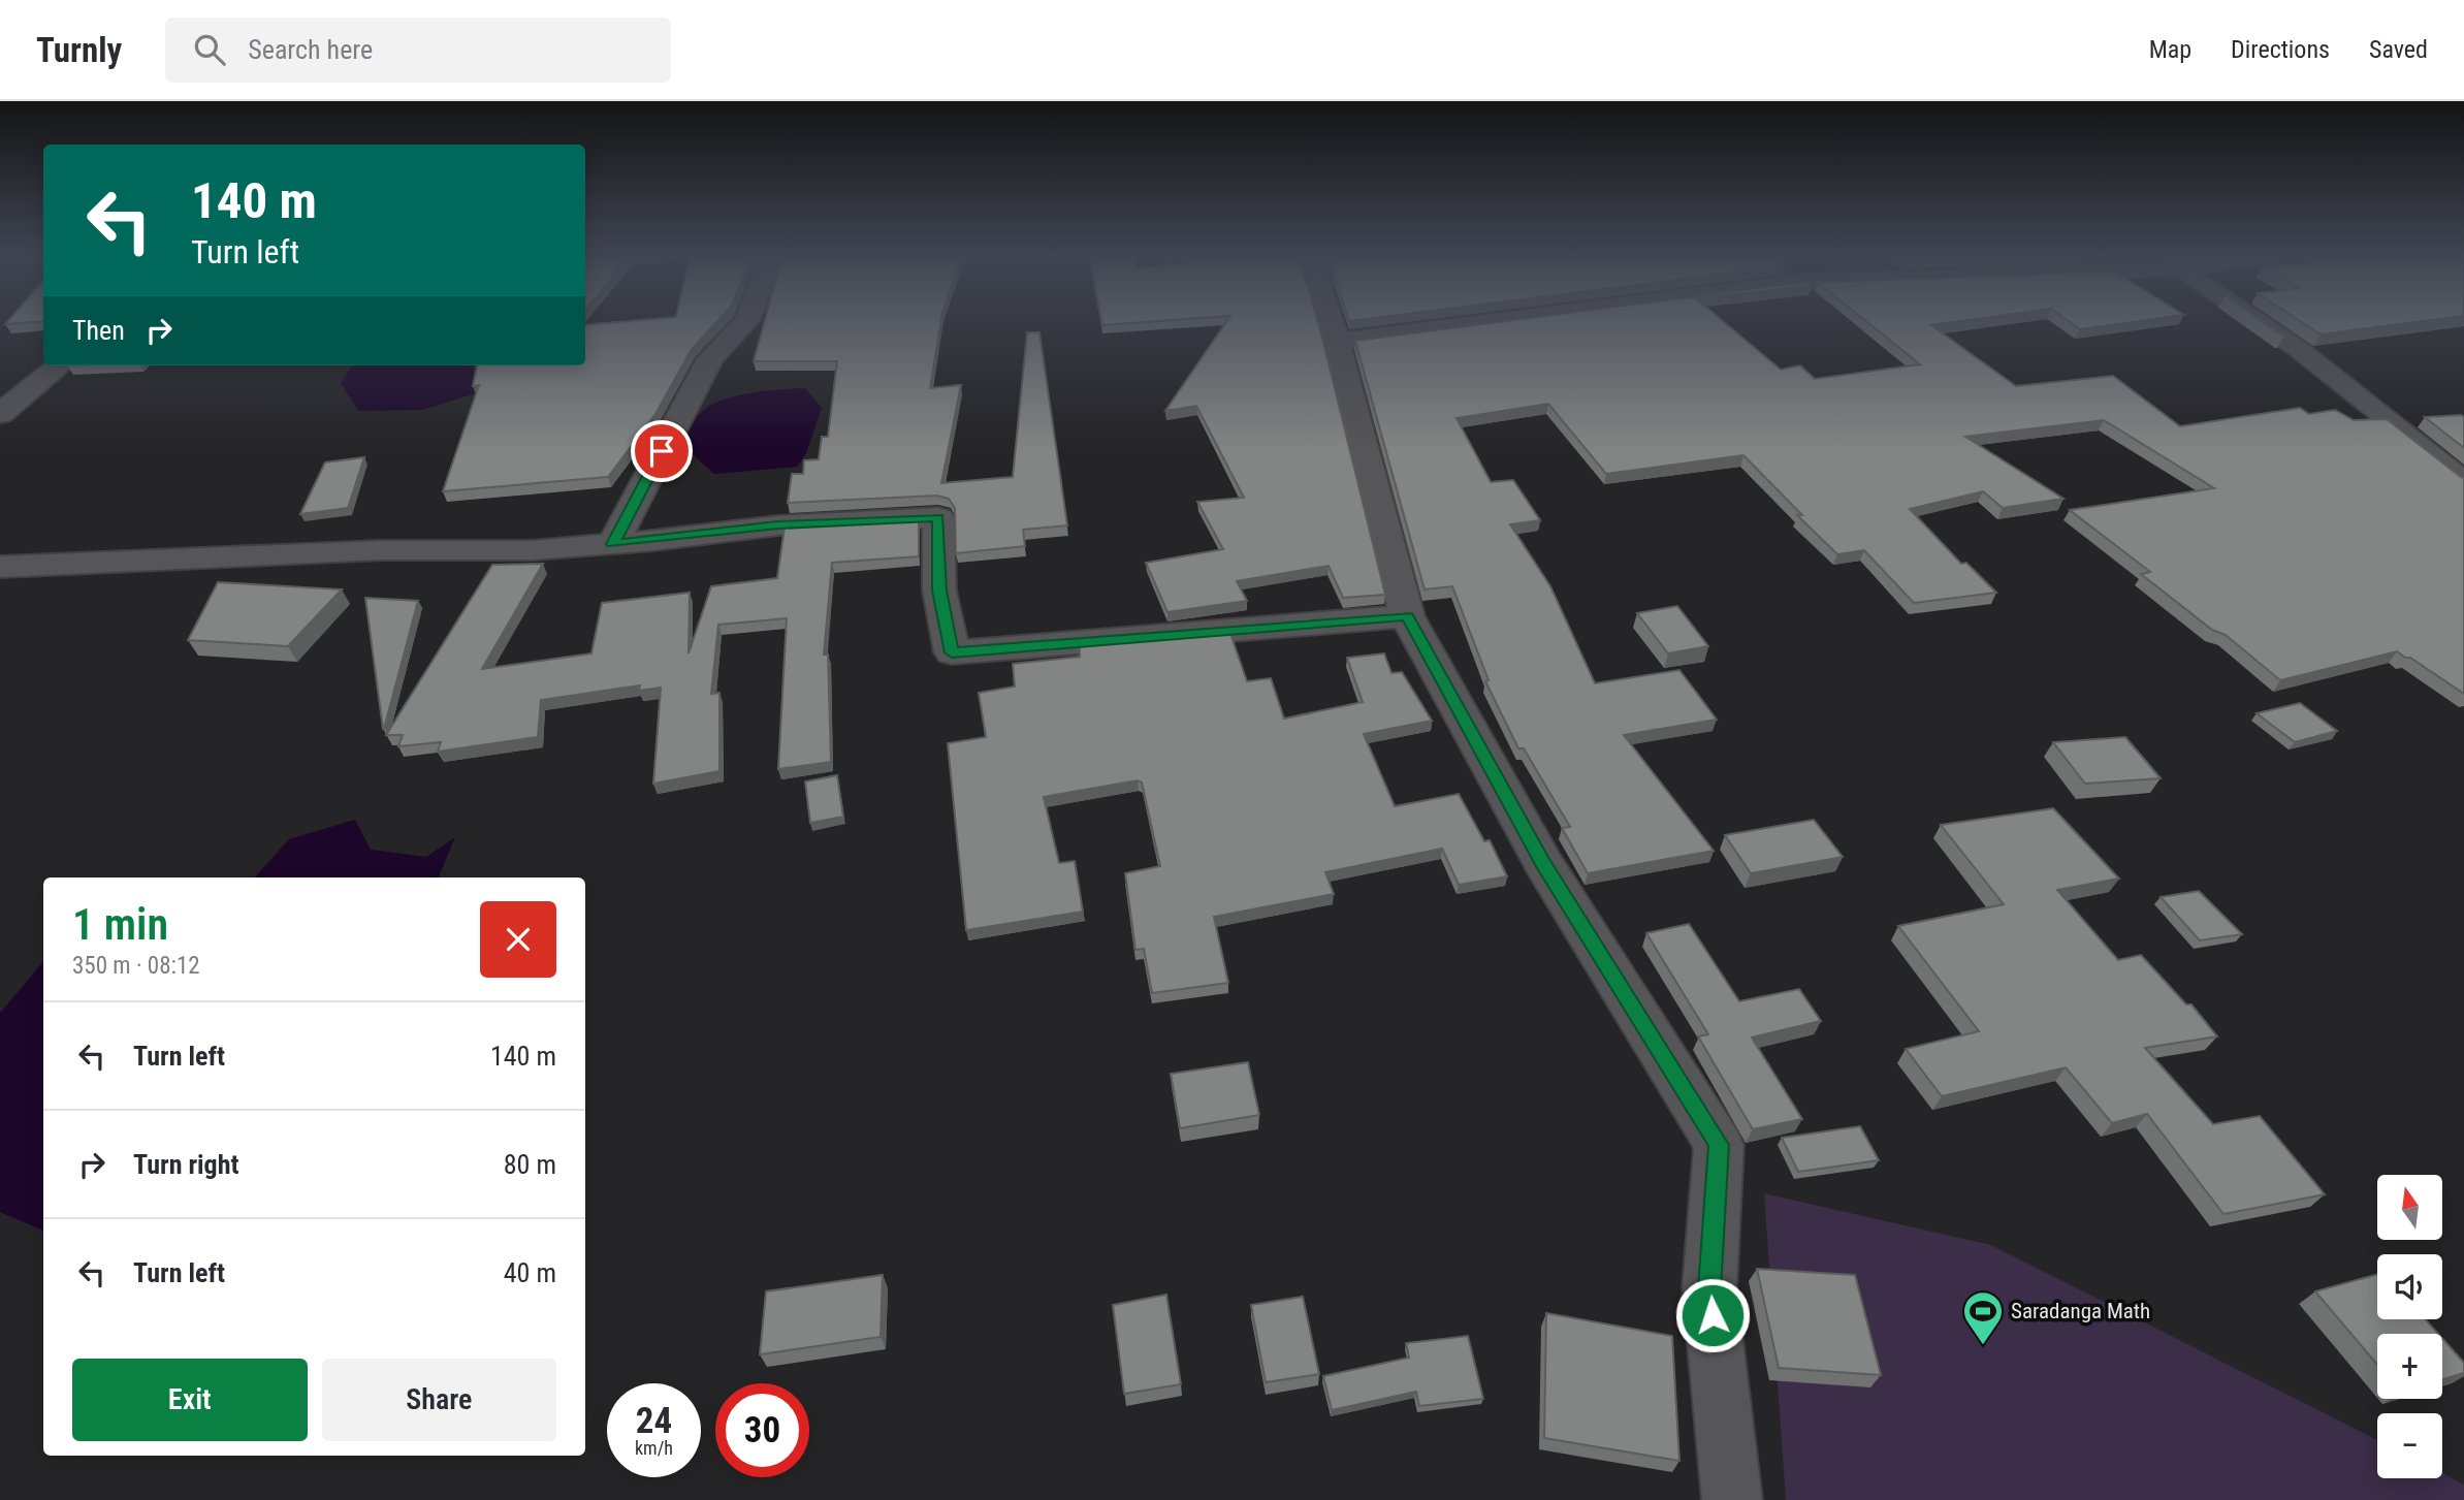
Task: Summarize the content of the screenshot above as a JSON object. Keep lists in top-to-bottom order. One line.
{"places":{"sports":["Saradanga Math"]},"north":"top","page":{"header":"Turnly","search":"Search here","nav":["Map","Directions","Saved"],"turn":["140 m","Turn left"],"then":"Then","heading":["1 min","350 m · 08:12"],"list":[{"name":"Turn left","value":"140 m"},{"name":"Turn right","value":"80 m"},{"name":"Turn left","value":"40 m"}],"map_buttons":["+","−"],"buttons":["Exit","Share"],"speed":"24 km/h","limit":"30"}}
